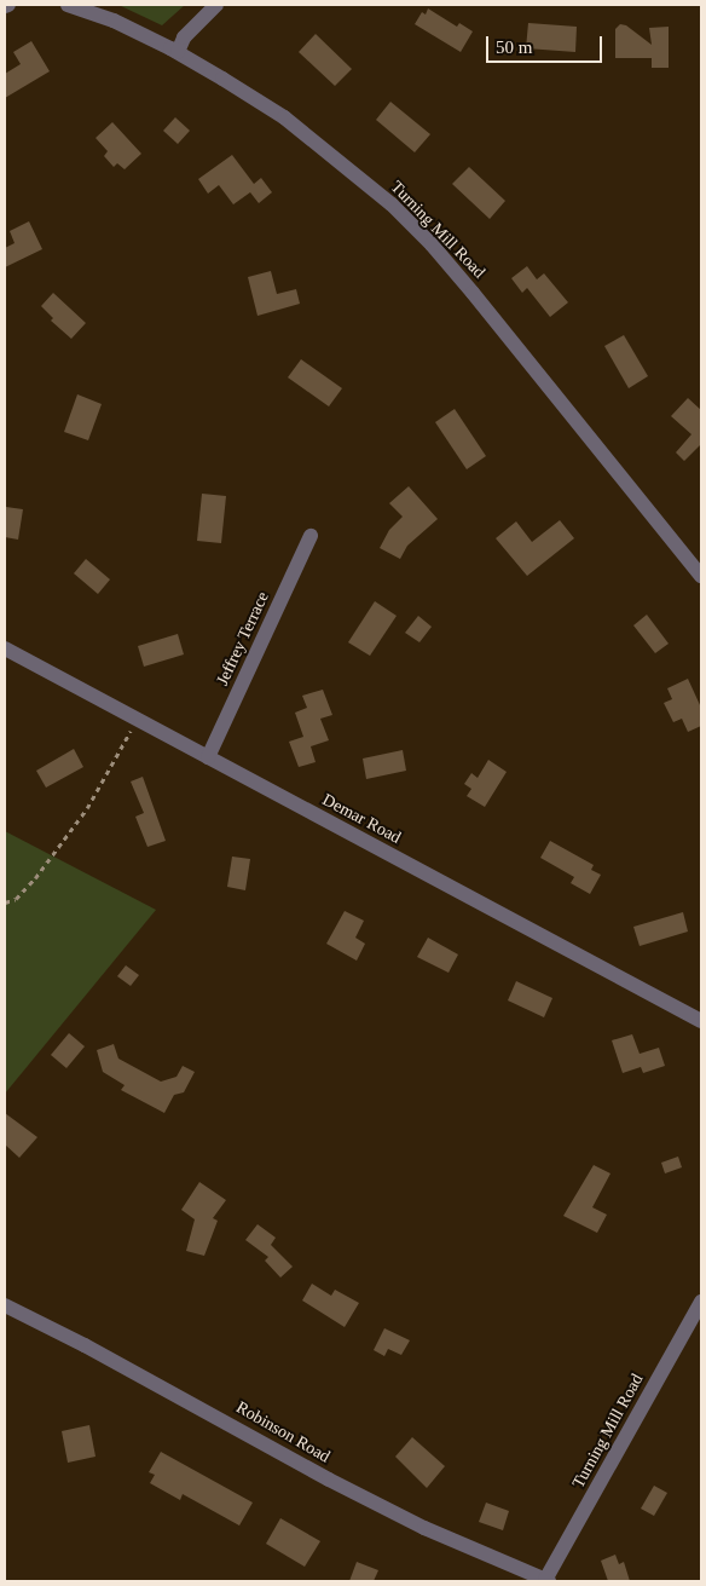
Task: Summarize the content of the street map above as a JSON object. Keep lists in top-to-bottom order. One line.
{"streets":{"street":["Turning Mill Road","Jeffrey Terrace","Demar Road","Robinson Road"]},"crossings":[["Turning Mill Road","Robinson Road"],["Jeffrey Terrace","Demar Road"]],"scale_bar":"50 m"}
